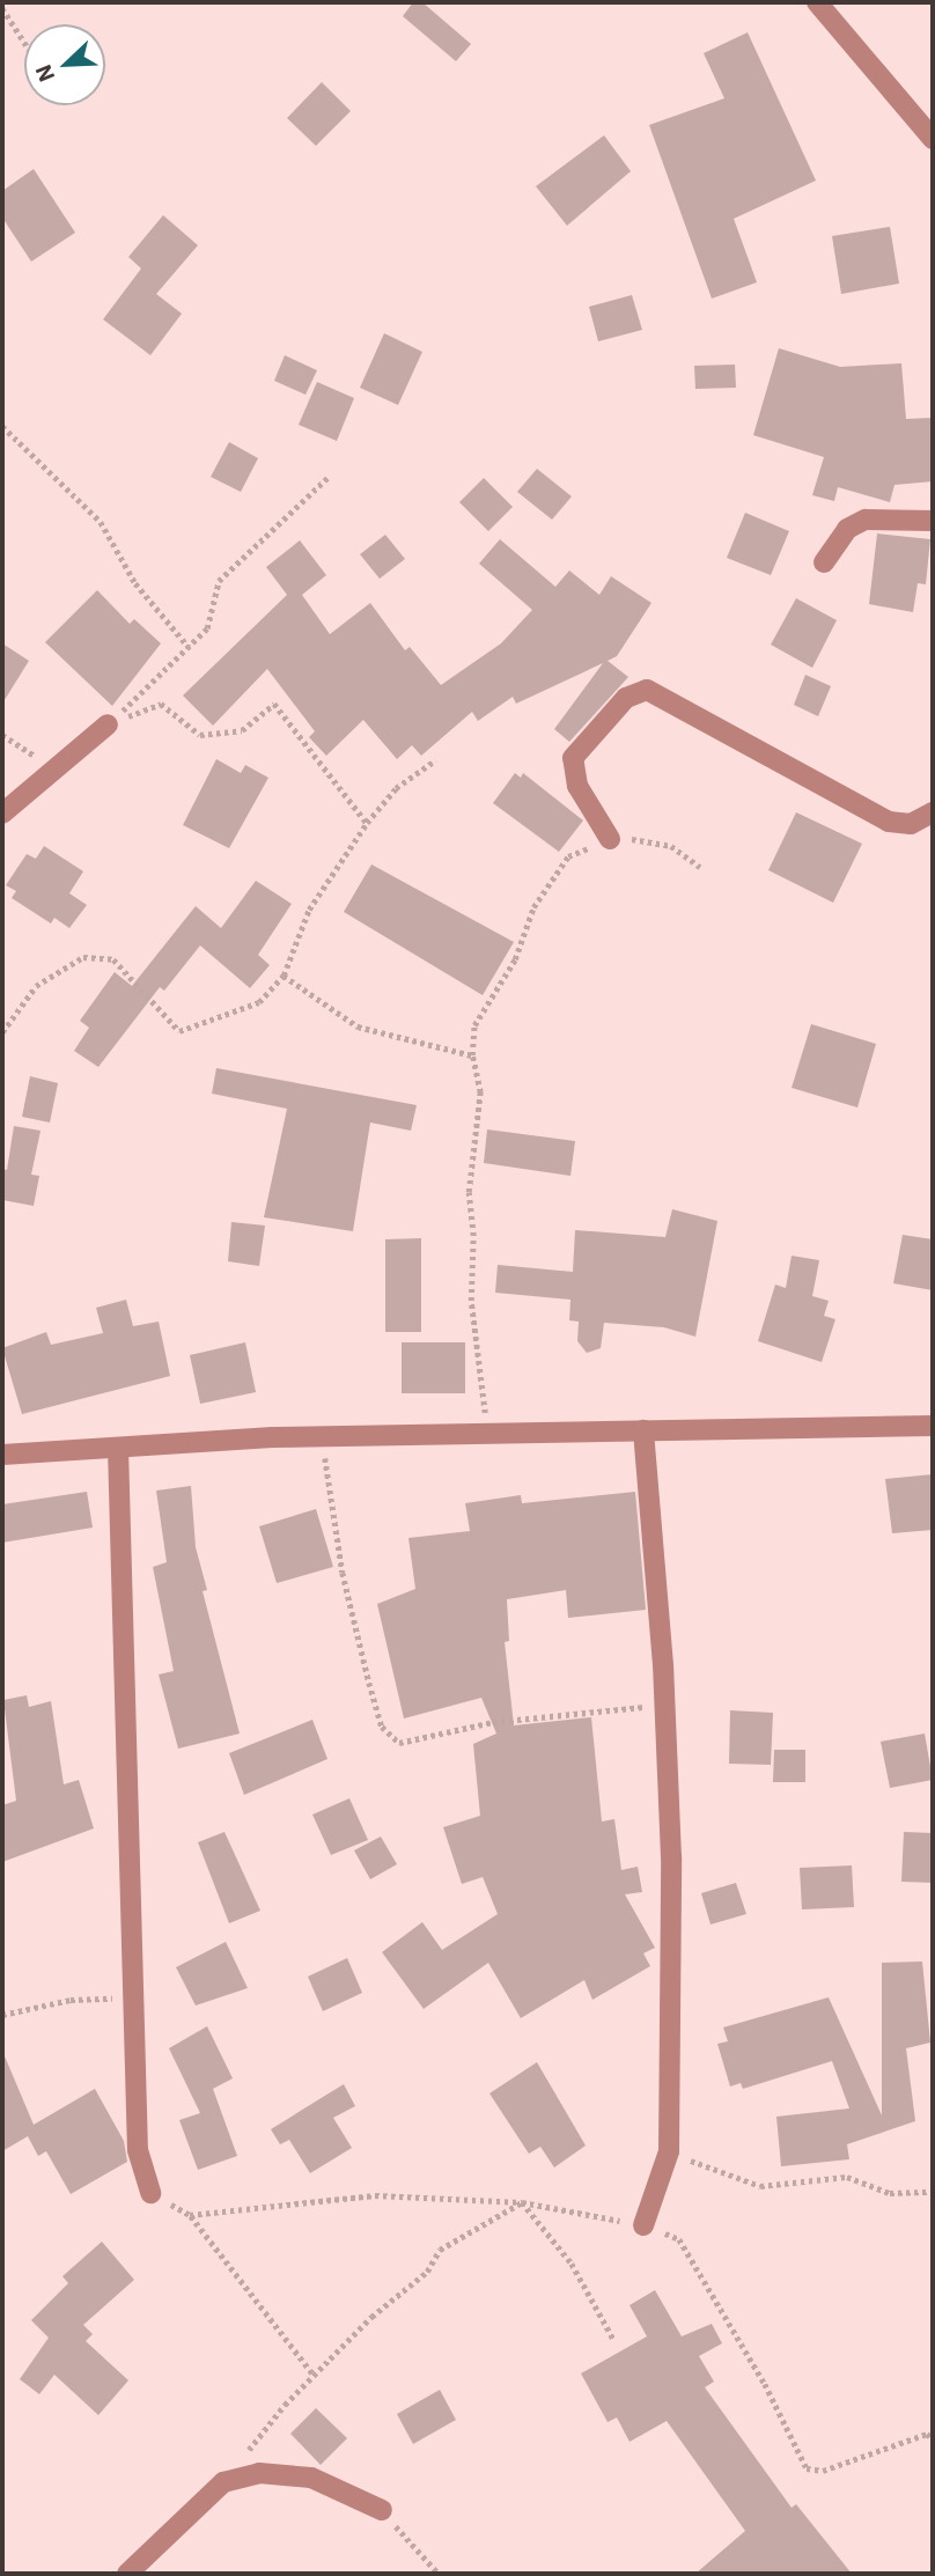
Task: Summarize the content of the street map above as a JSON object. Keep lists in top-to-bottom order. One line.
{"north":"bottom left"}
